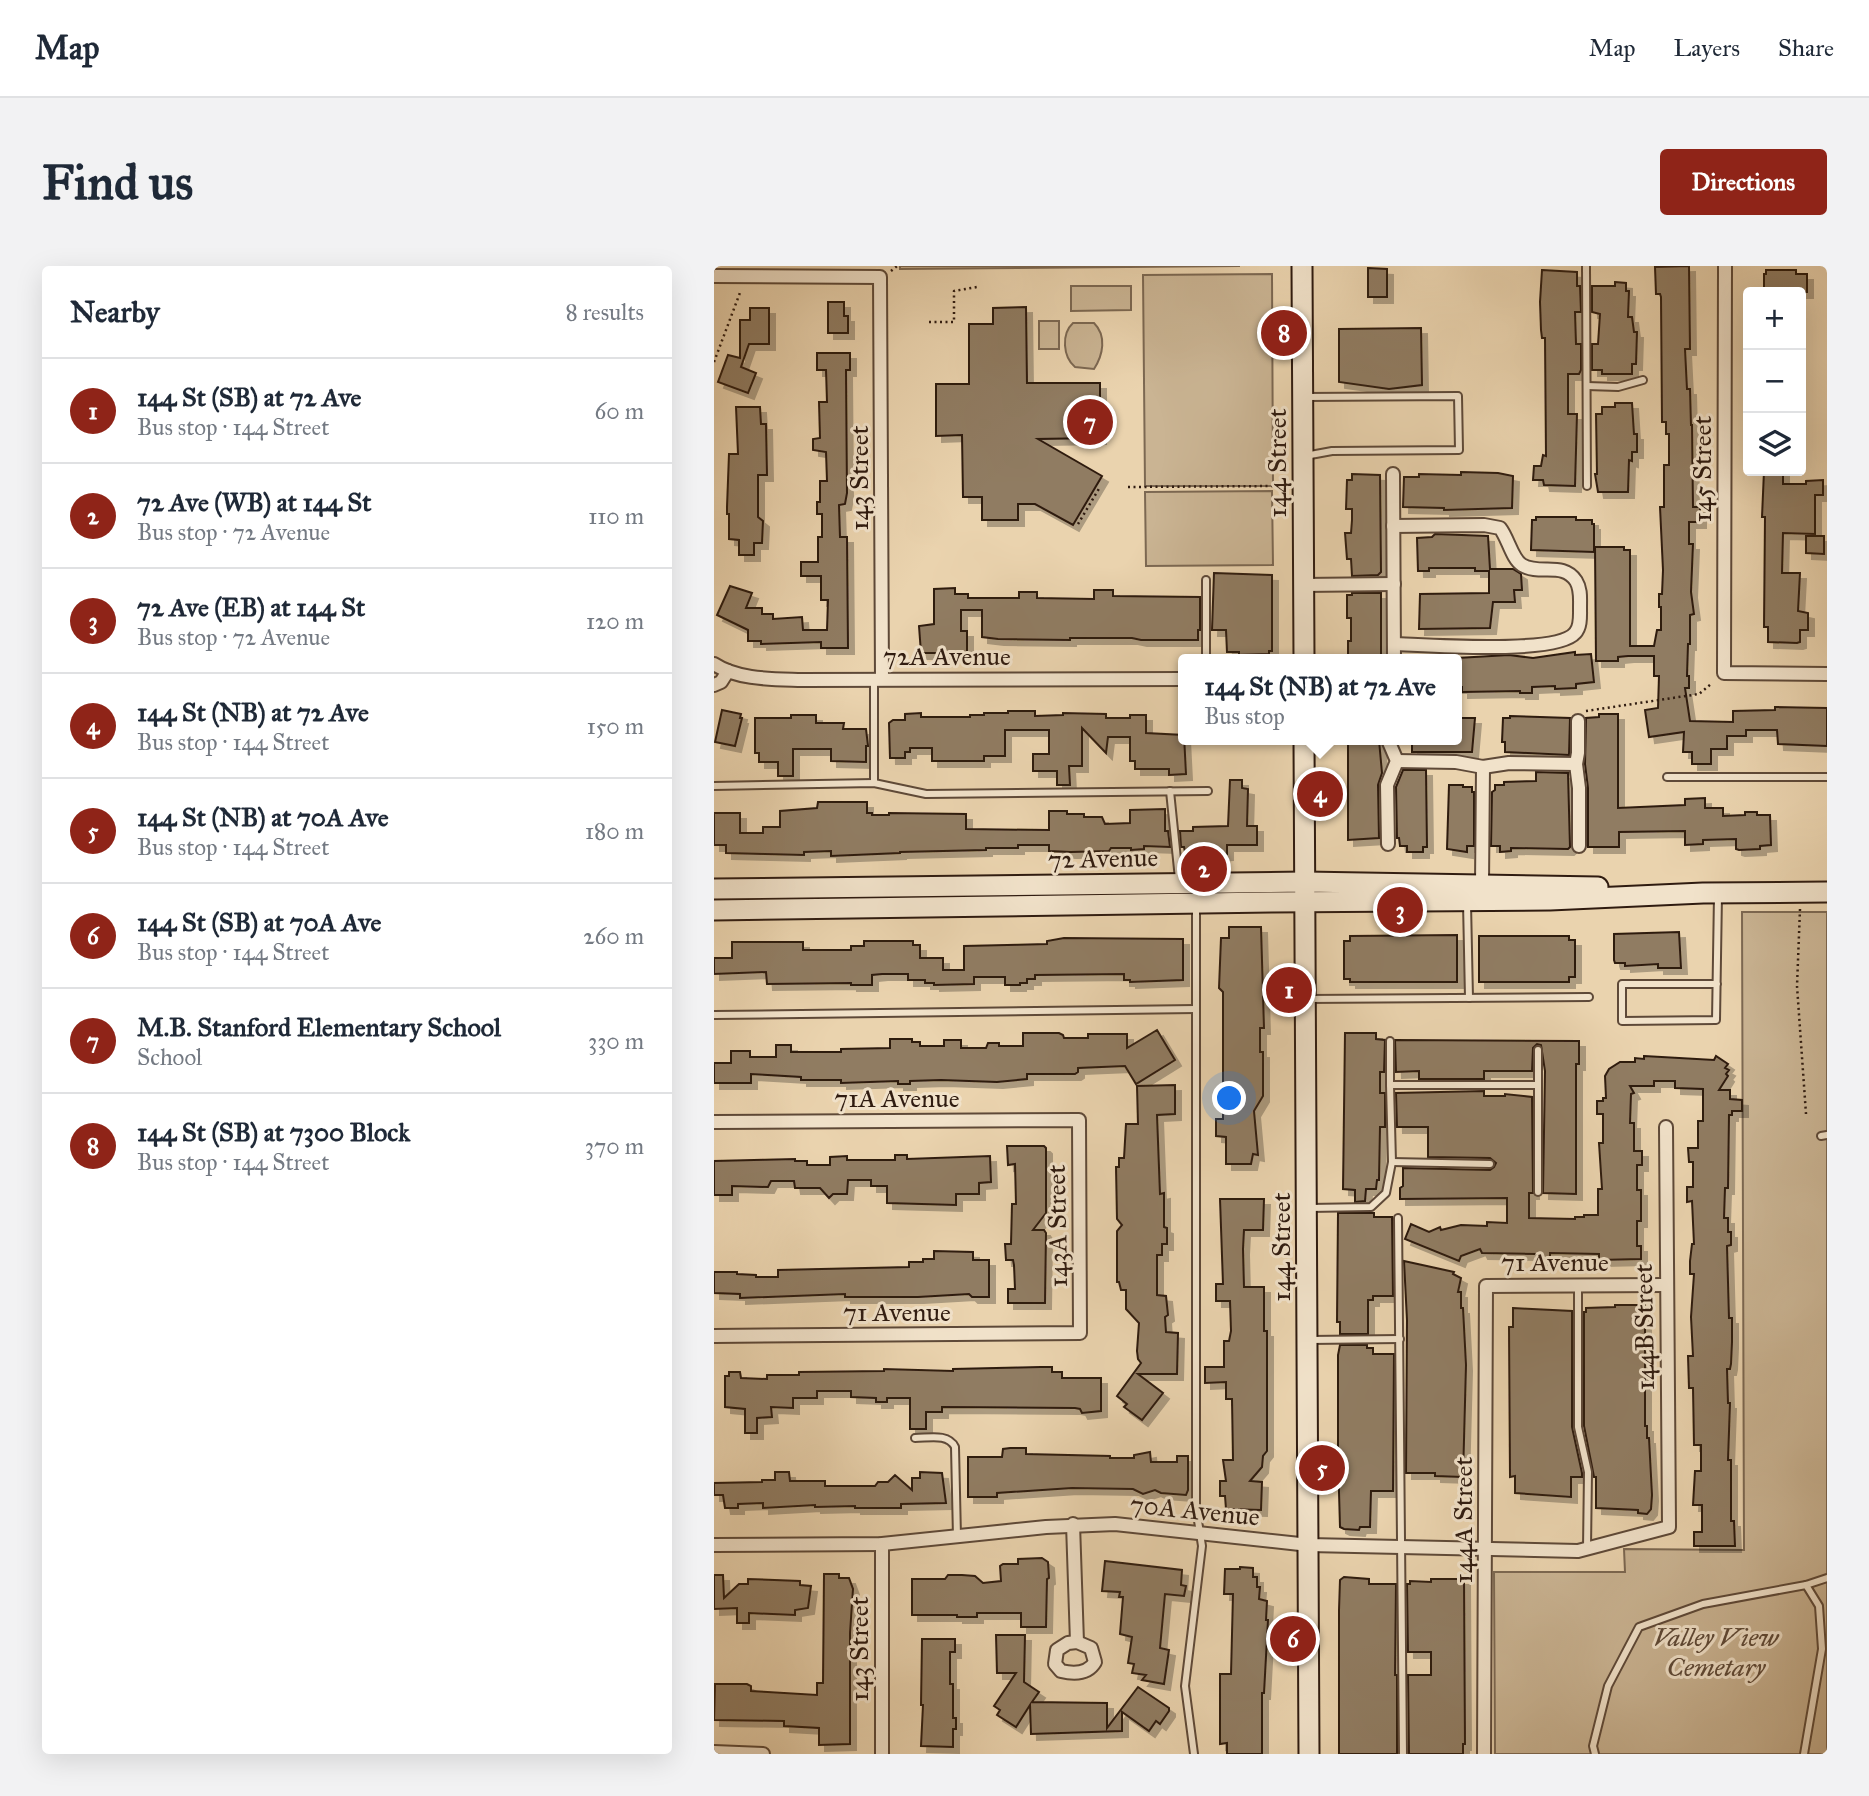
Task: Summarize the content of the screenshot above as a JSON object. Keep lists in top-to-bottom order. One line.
{"streets":{"main road":["144 Street","72 Avenue"],"street":["145 Street","143 Street","72A Avenue","71A Avenue","143A Street","71 Avenue","144B Street","70A Avenue","144A Street"]},"crossings":[["144 Street","72 Avenue"],["144 Street","70A Avenue"],["143 Street","72A Avenue"],["143 Street","70A Avenue"],["71A Avenue","143A Street"],["143A Street","71 Avenue"],["71 Avenue","144B Street"],["71 Avenue","144A Street"],["144B Street","70A Avenue"],["70A Avenue","144A Street"]],"parks":["Valley View Cemetary"],"page":{"header":"Map","nav":["Map","Layers","Share"],"buttons":"Directions","title":"Find us","heading":["Nearby","8 results"],"map_buttons":["+","−"],"pins":["8","7","4","2","3","1","5","6"],"list":[{"mark":"1","name":"144 St (SB) at 72 Ave","note":"Bus stop · 144 Street","value":"60 m"},{"mark":"2","name":"72 Ave (WB) at 144 St","note":"Bus stop · 72 Avenue","value":"110 m"},{"mark":"3","name":"72 Ave (EB) at 144 St","note":"Bus stop · 72 Avenue","value":"120 m"},{"mark":"4","name":"144 St (NB) at 72 Ave","note":"Bus stop · 144 Street","value":"150 m"},{"mark":"5","name":"144 St (NB) at 70A Ave","note":"Bus stop · 144 Street","value":"180 m"},{"mark":"6","name":"144 St (SB) at 70A Ave","note":"Bus stop · 144 Street","value":"260 m"},{"mark":"7","name":"M.B. Stanford Elementary School","note":"School","value":"330 m"},{"mark":"8","name":"144 St (SB) at 7300 Block","note":"Bus stop · 144 Street","value":"370 m"}],"popup":["144 St (NB) at 72 Ave","Bus stop"]}}
